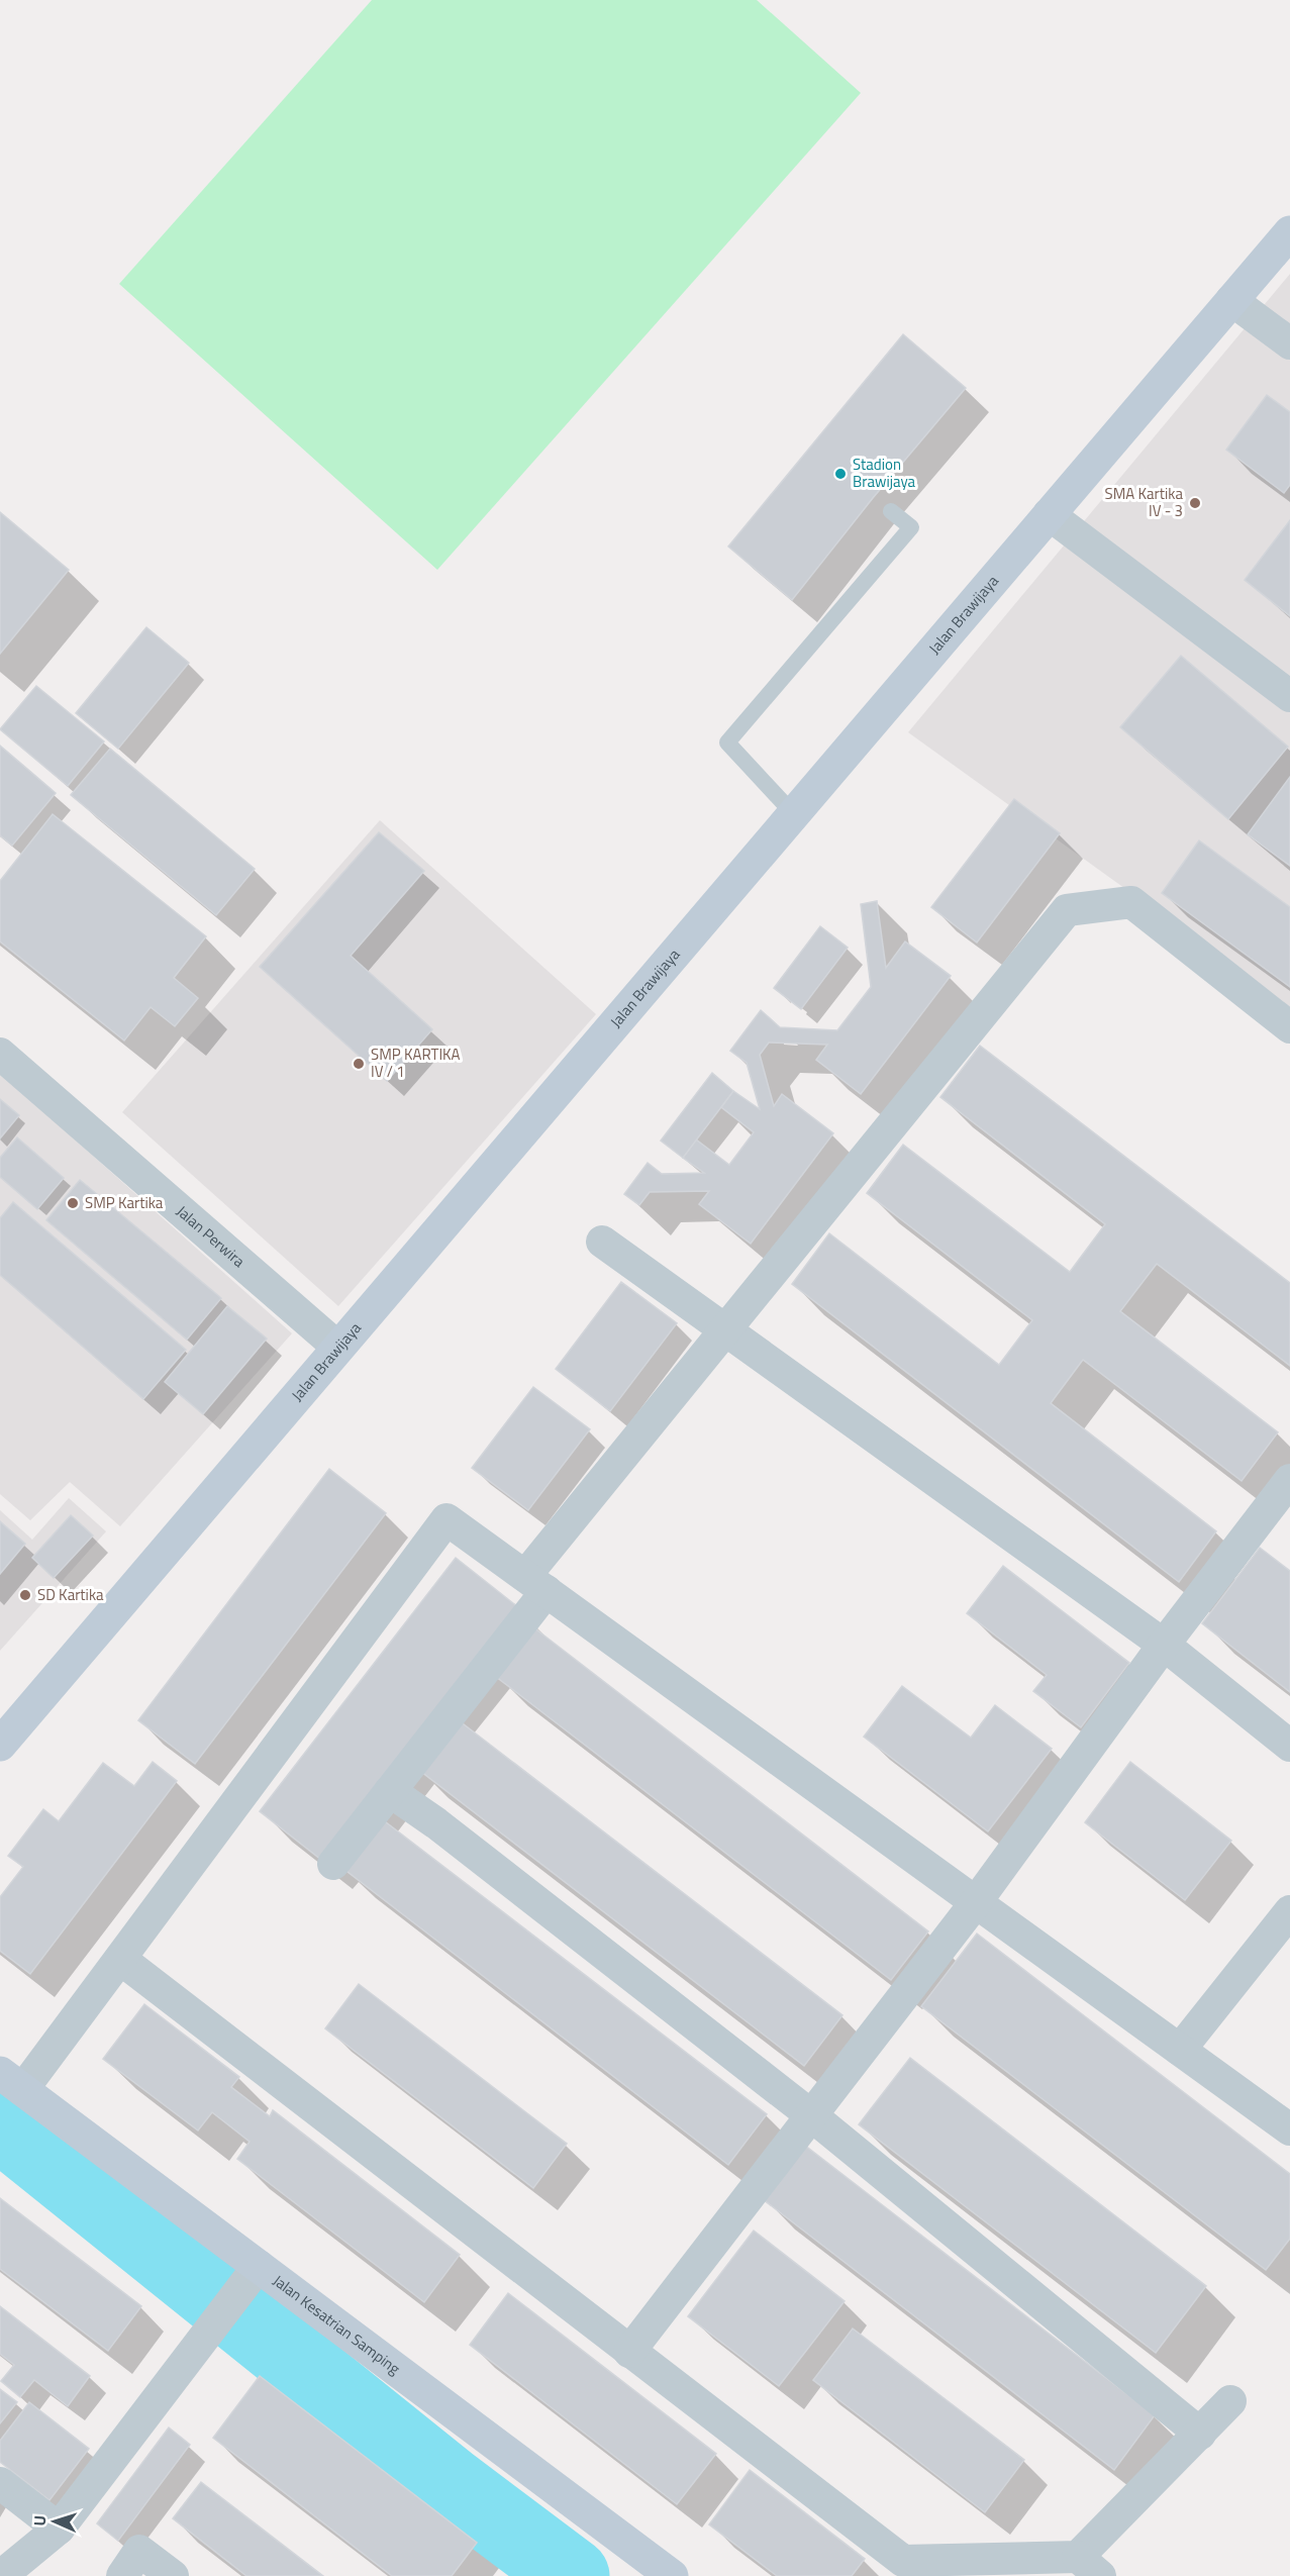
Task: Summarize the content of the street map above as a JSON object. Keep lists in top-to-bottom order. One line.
{"streets":{"street":["Jalan Brawijaya","Jalan Perwira","Jalan Kesatrian Samping"]},"crossings":[["Jalan Brawijaya","Jalan Perwira"]],"places":["Stadion Brawijaya","SMA Kartika IV - 3","SMP KARTIKA IV / 1","SMP Kartika","SD Kartika"],"north":"left"}
